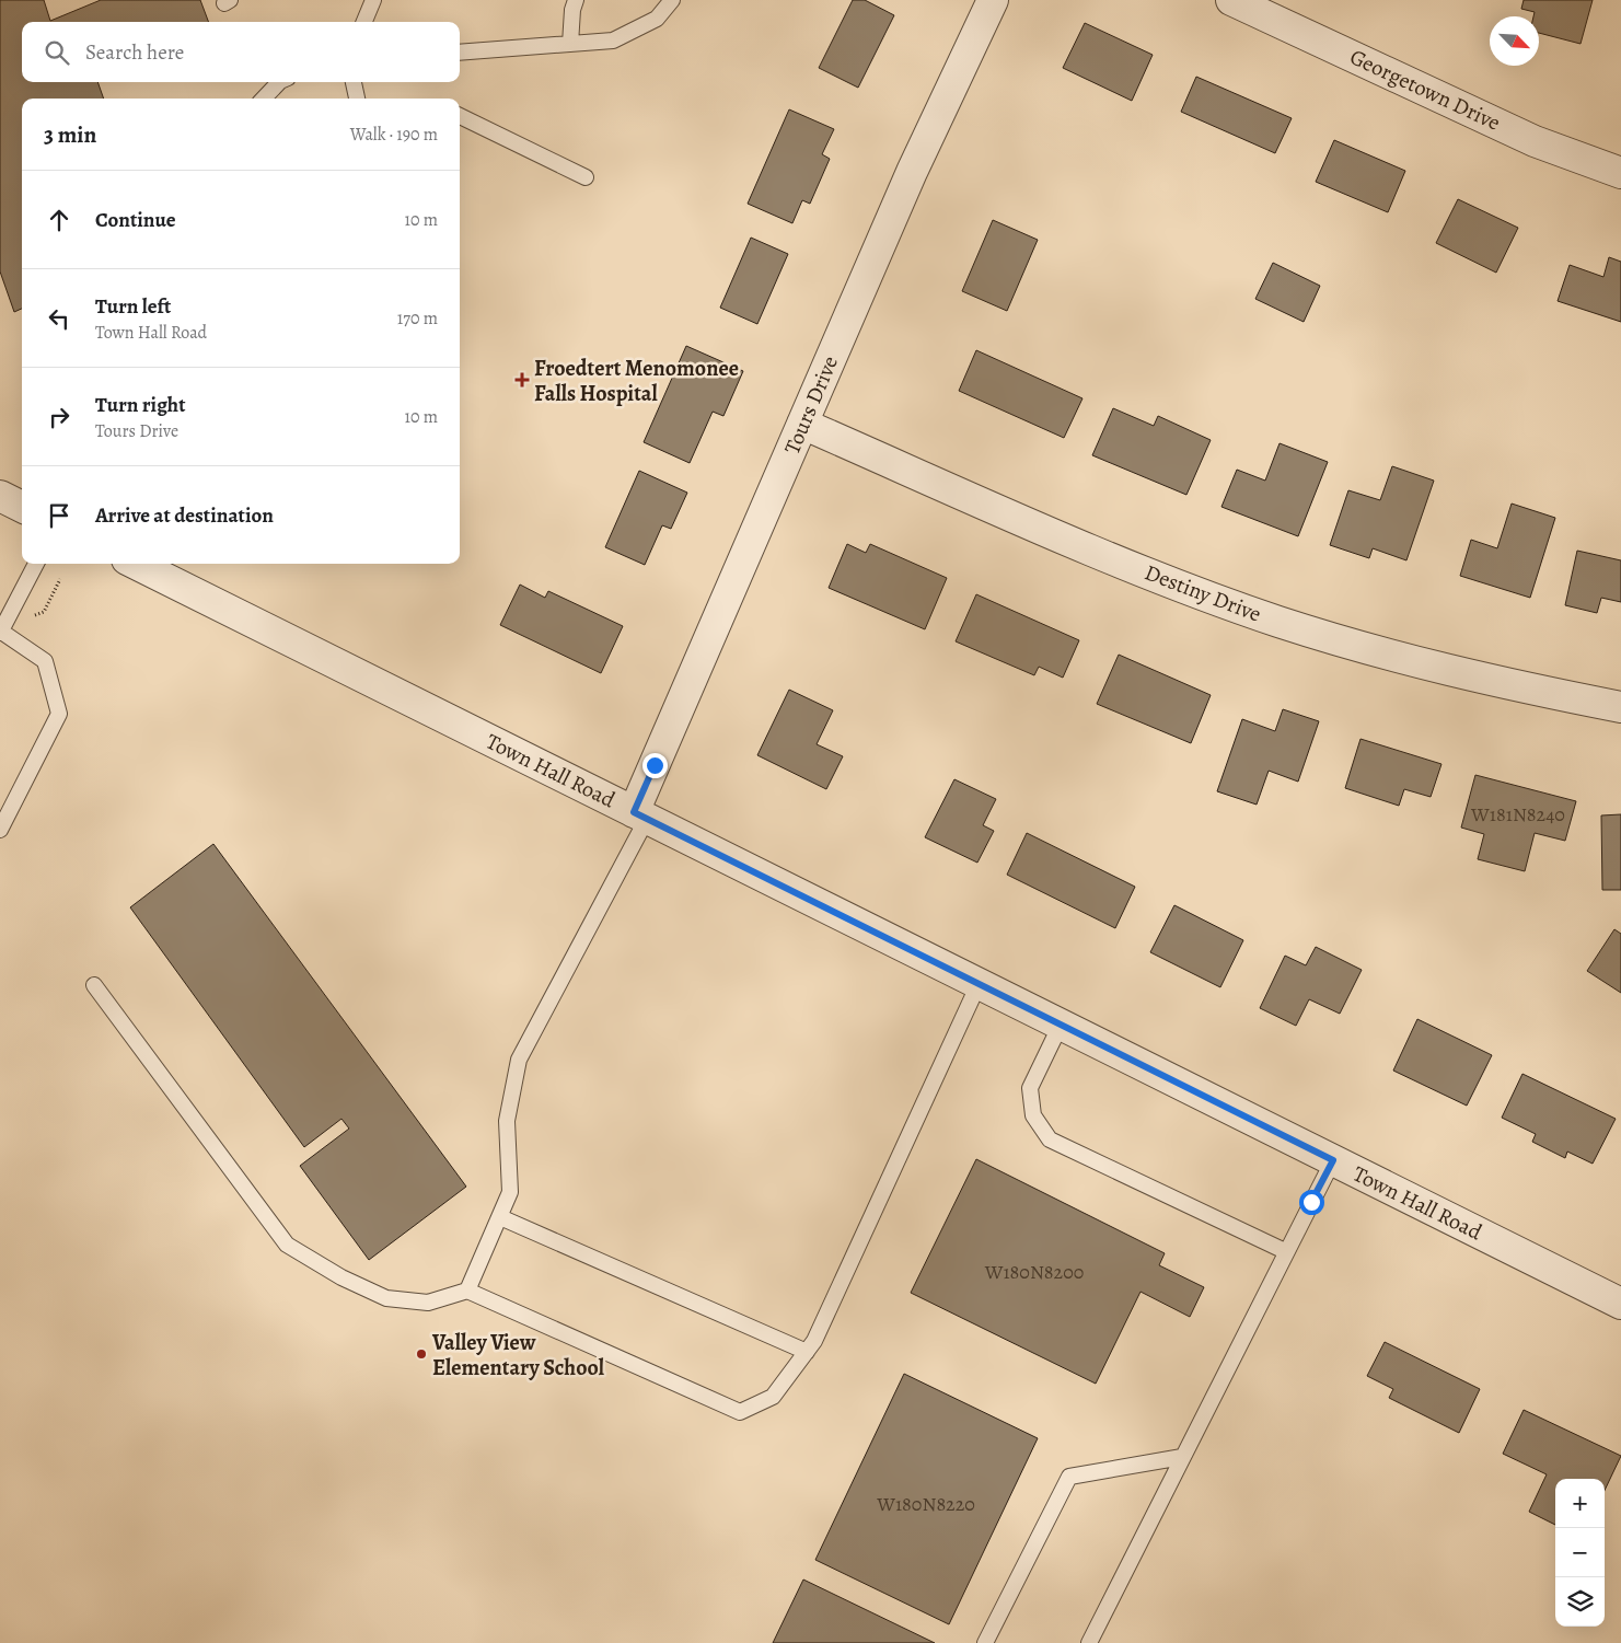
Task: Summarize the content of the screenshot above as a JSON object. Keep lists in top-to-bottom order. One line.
{"streets":{"street":["Georgetown Drive","Tours Drive","Destiny Drive","Town Hall Road"]},"crossings":[["Tours Drive","Destiny Drive"],["Tours Drive","Town Hall Road"]],"places":{"health":["Froedtert Menomonee Falls Hospital"],"other":["Valley View Elementary School"]},"house_numbers":["W181N8240","W180N8200","W180N8220"],"north":"bottom right","page":{"search":"Search here","heading":["3 min","Walk · 190 m"],"list":[["Continue","10 m"],["Turn left","Town Hall Road","170 m"],["Turn right","Tours Drive","10 m"],"Arrive at destination"],"map_buttons":["+","−"]}}
